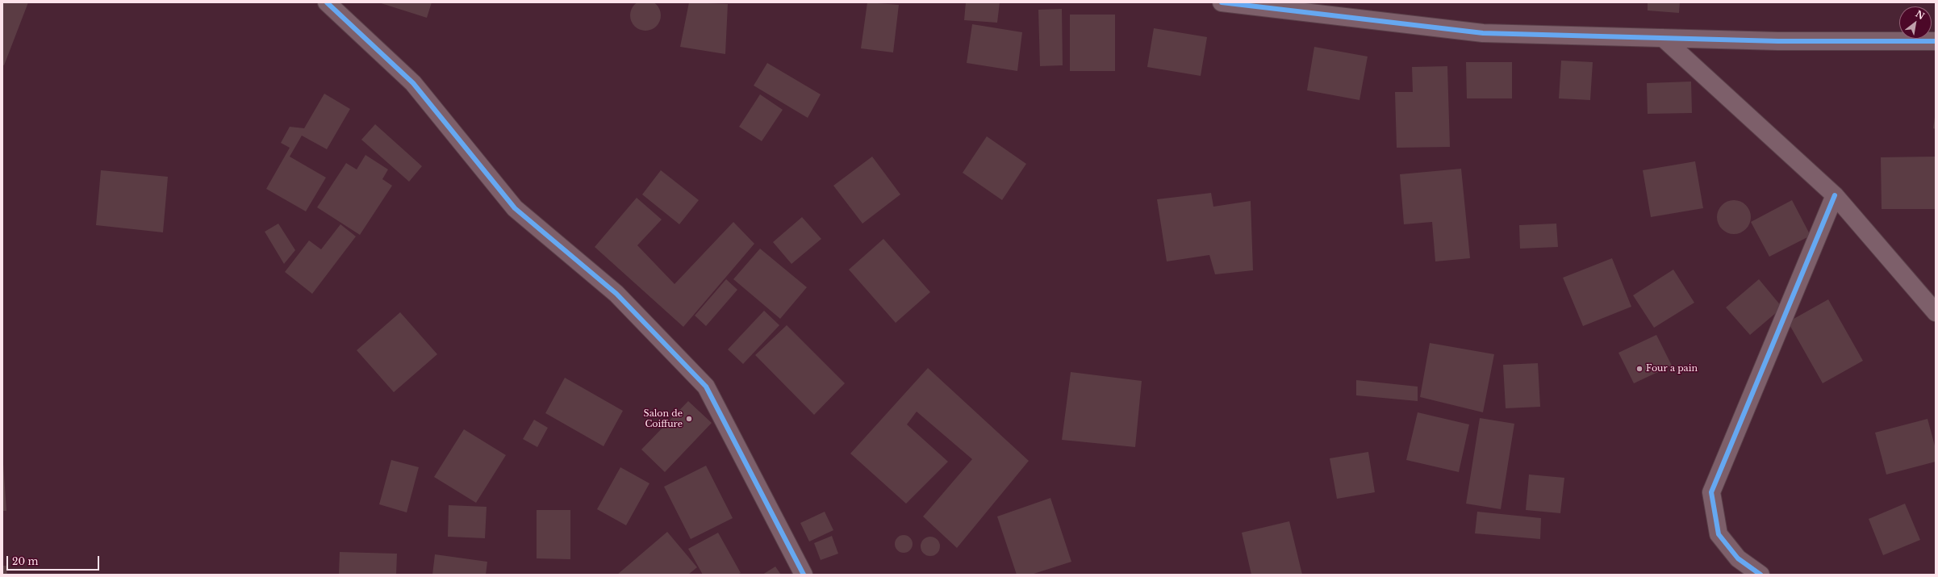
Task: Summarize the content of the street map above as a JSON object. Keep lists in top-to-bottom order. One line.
{"places":["Four a pain","Salon de Coiffure"],"scale_bar":"20 m","north":"top right"}
